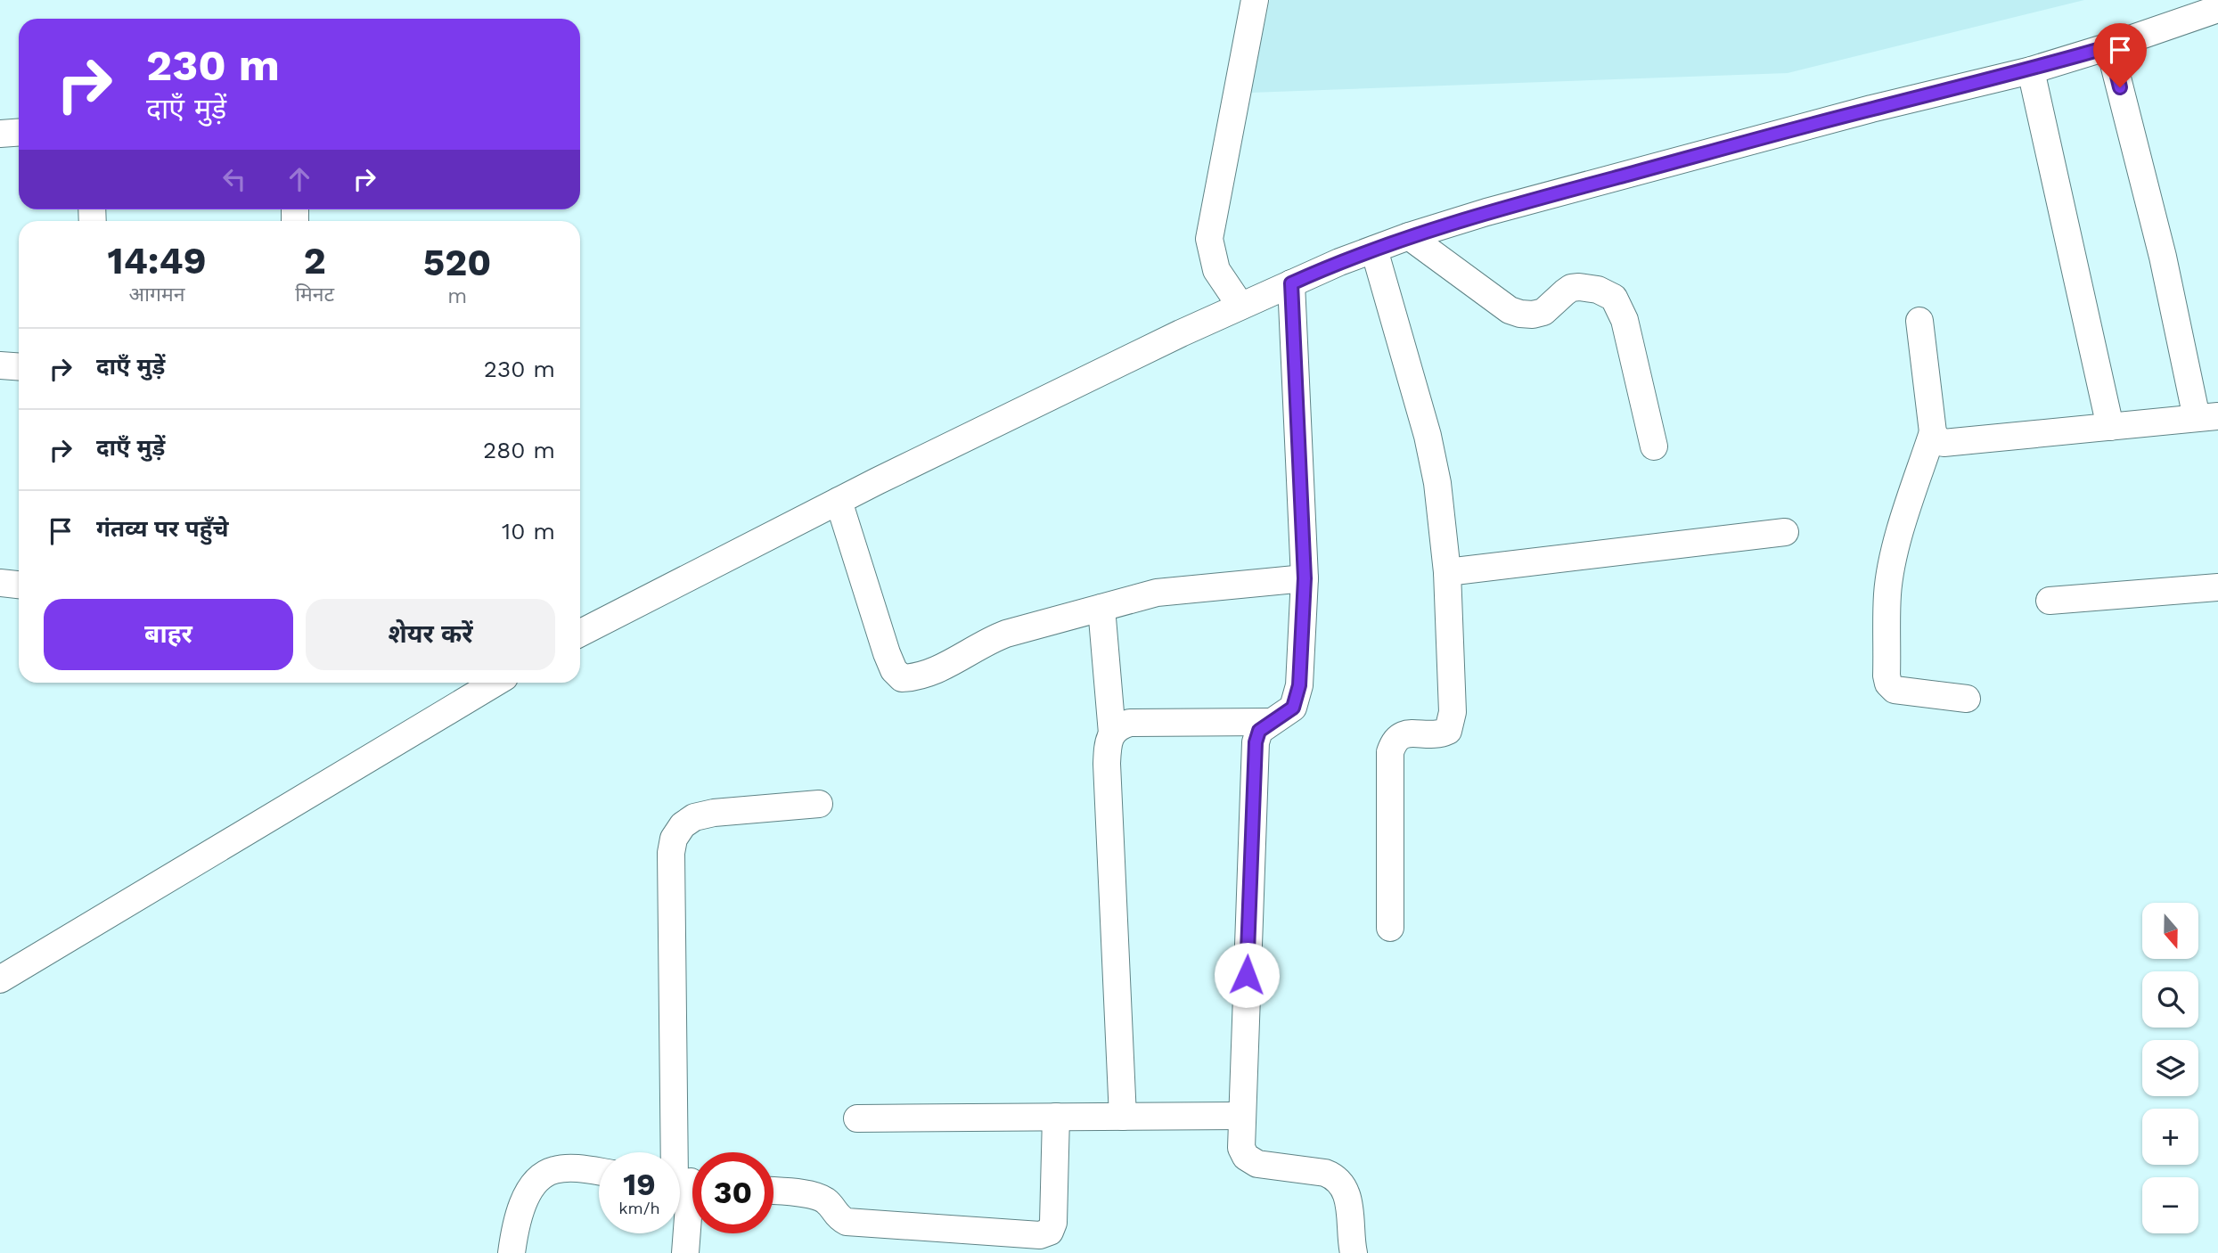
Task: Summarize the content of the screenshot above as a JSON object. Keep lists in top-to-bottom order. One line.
{"north":"bottom","page":{"turn":["230 m","दाएँ मुड़ें"],"eta":["14:49","आगमन","2","मिनट","520","m"],"list":[{"name":"दाएँ मुड़ें","value":"230 m"},{"name":"दाएँ मुड़ें","value":"280 m"},{"name":"गंतव्य पर पहुँचे","value":"10 m"}],"buttons":["बाहर","शेयर करें"],"map_buttons":["+","−"],"speed":"19 km/h","limit":"30"}}
